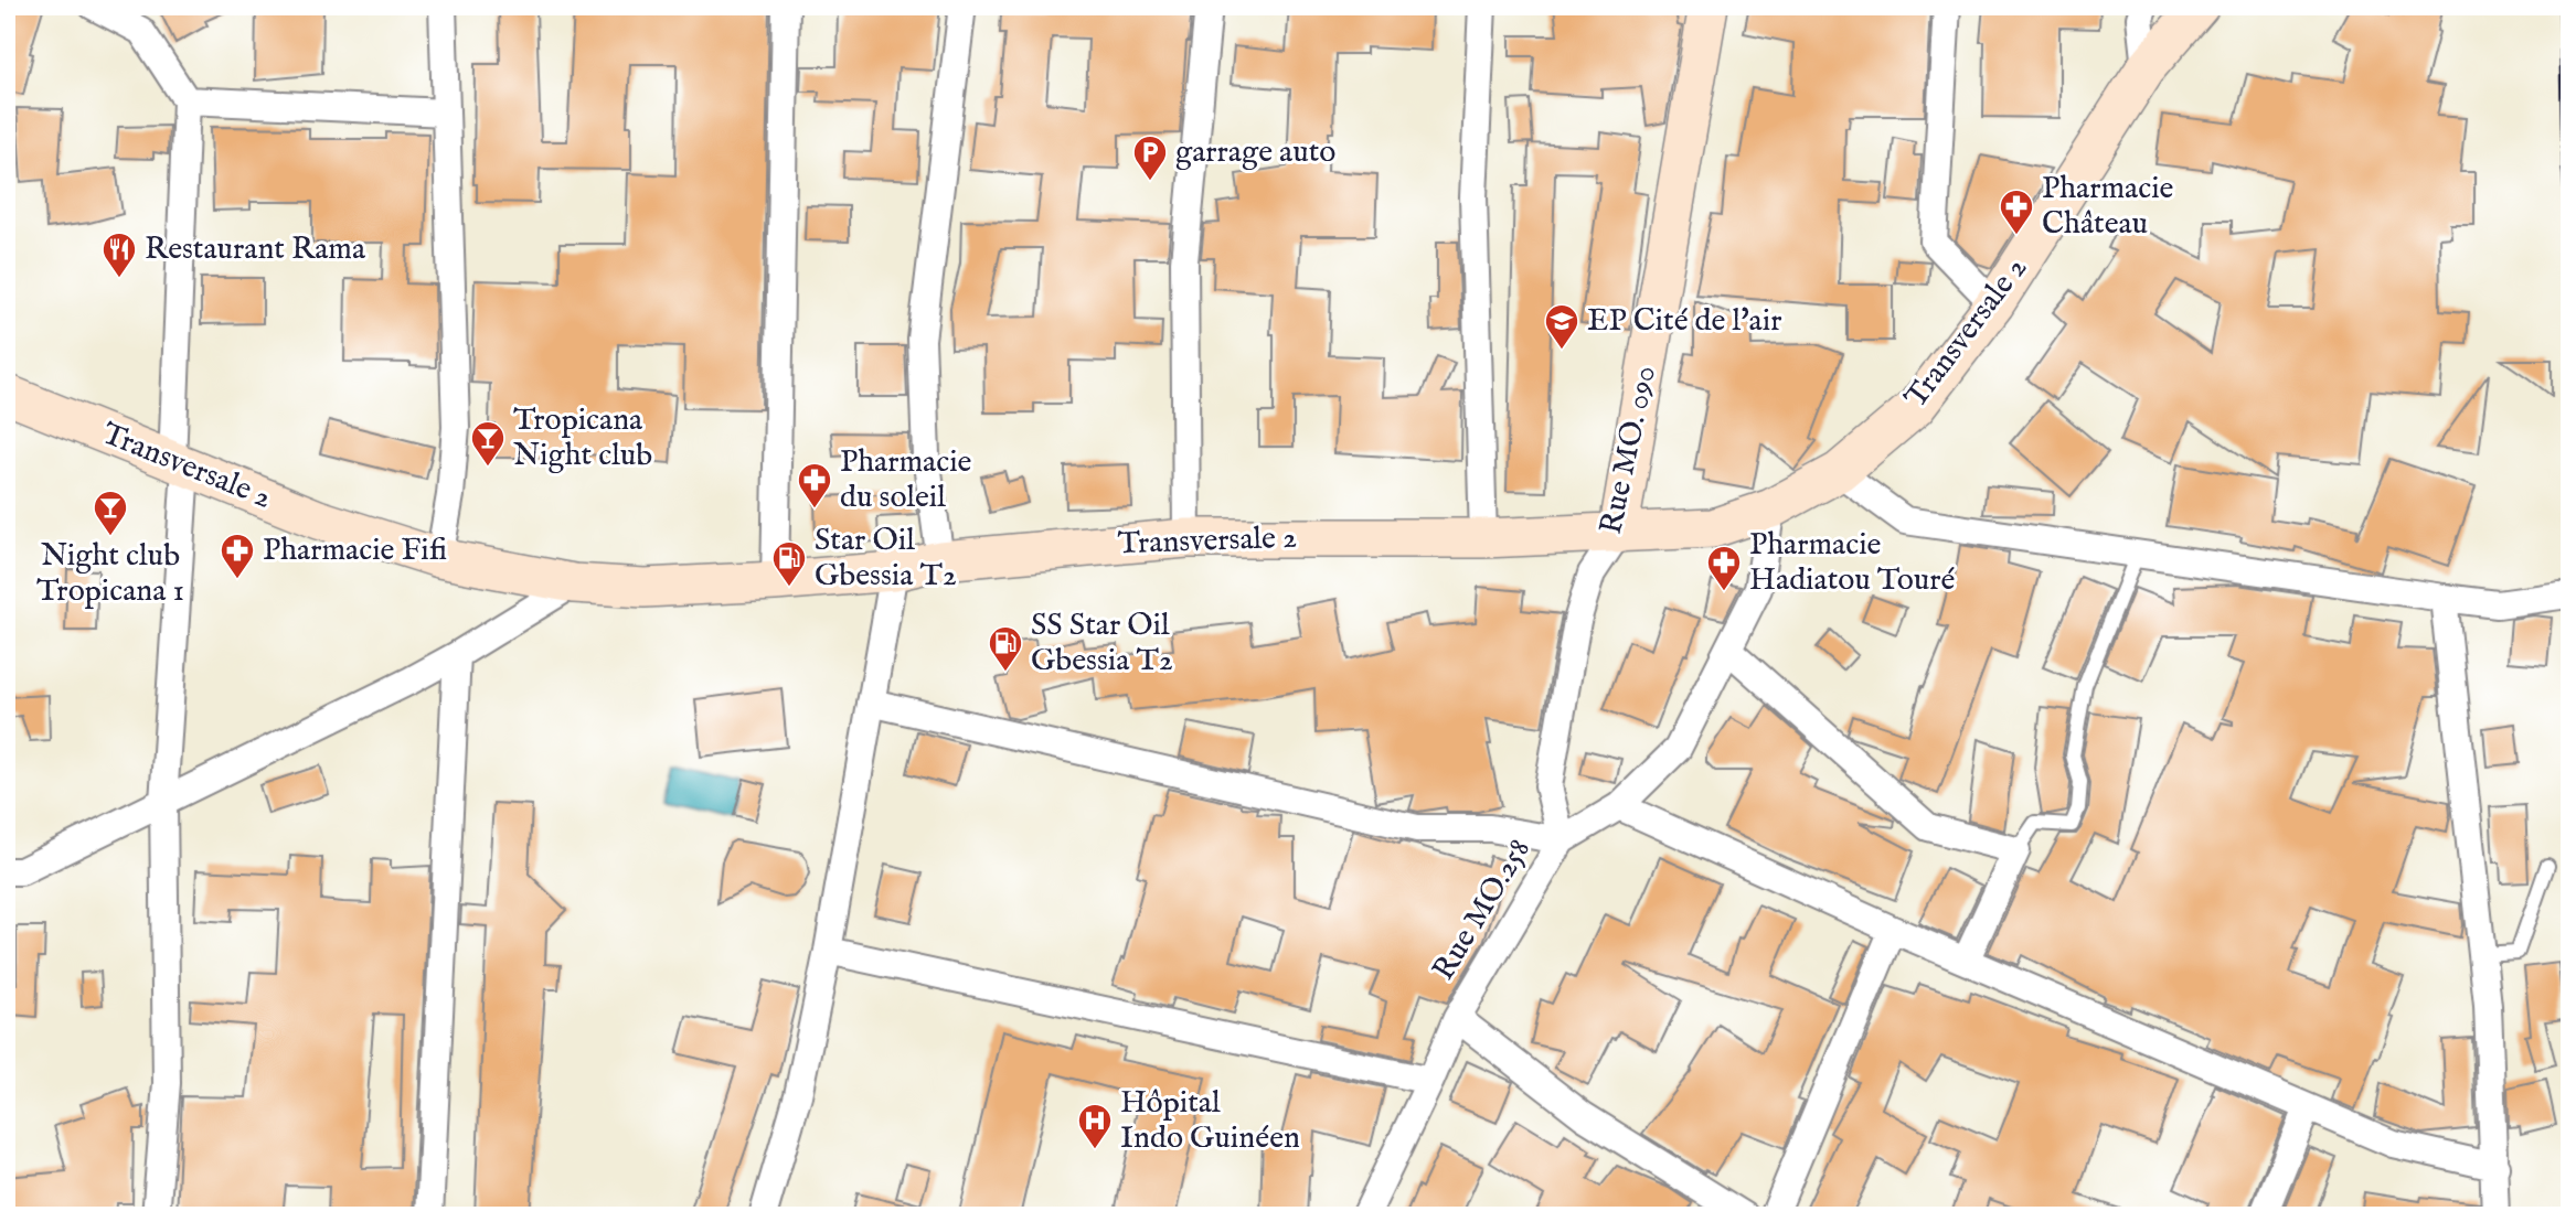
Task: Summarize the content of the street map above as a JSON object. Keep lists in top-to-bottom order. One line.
{"streets":{"main road":["Transversale 2","Rue MO. 090"],"street":["Rue MO.258"]},"crossings":[["Transversale 2","Rue MO. 090"],["Transversale 2","Rue MO.258"],["Rue MO. 090","Rue MO.258"]],"places":{"parking":["garrage auto"],"pharmacy":["Pharmacie Château","Pharmacie du soleil","Pharmacie Fifi","Pharmacie Hadiatou Touré"],"restaurant":["Restaurant Rama"],"school or university":["EP Cité de l'air"],"bar":["Tropicana Night club","Night club Tropicana 1"],"fuel station":["Star Oil Gbessia T2","SS Star Oil Gbessia T2"],"hospital":["Hôpital Indo Guinéen"]}}
